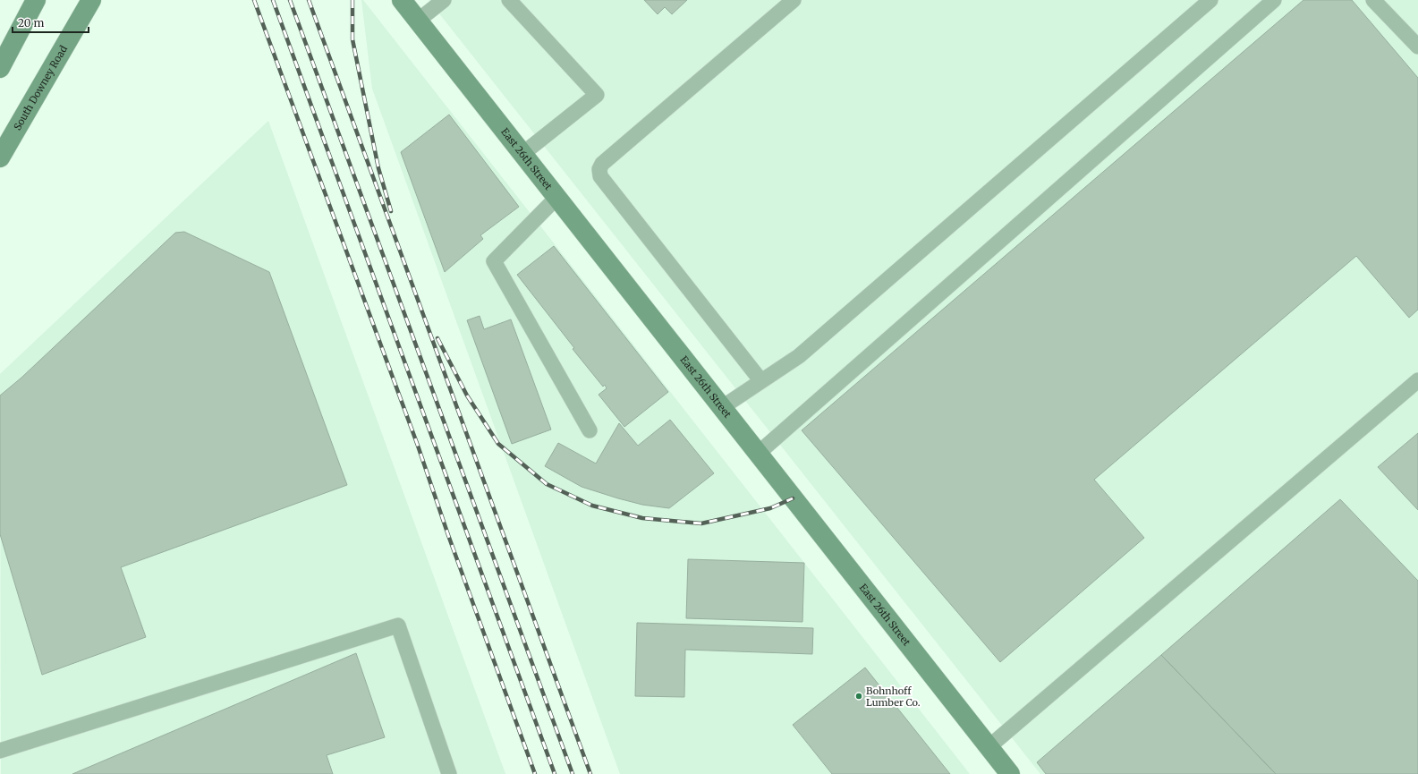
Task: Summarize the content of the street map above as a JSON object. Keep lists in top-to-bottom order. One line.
{"streets":{"street":["South Downey Road","East 26th Street"]},"places":["Bohnhoff Lumber Co."],"scale_bar":"20 m"}
